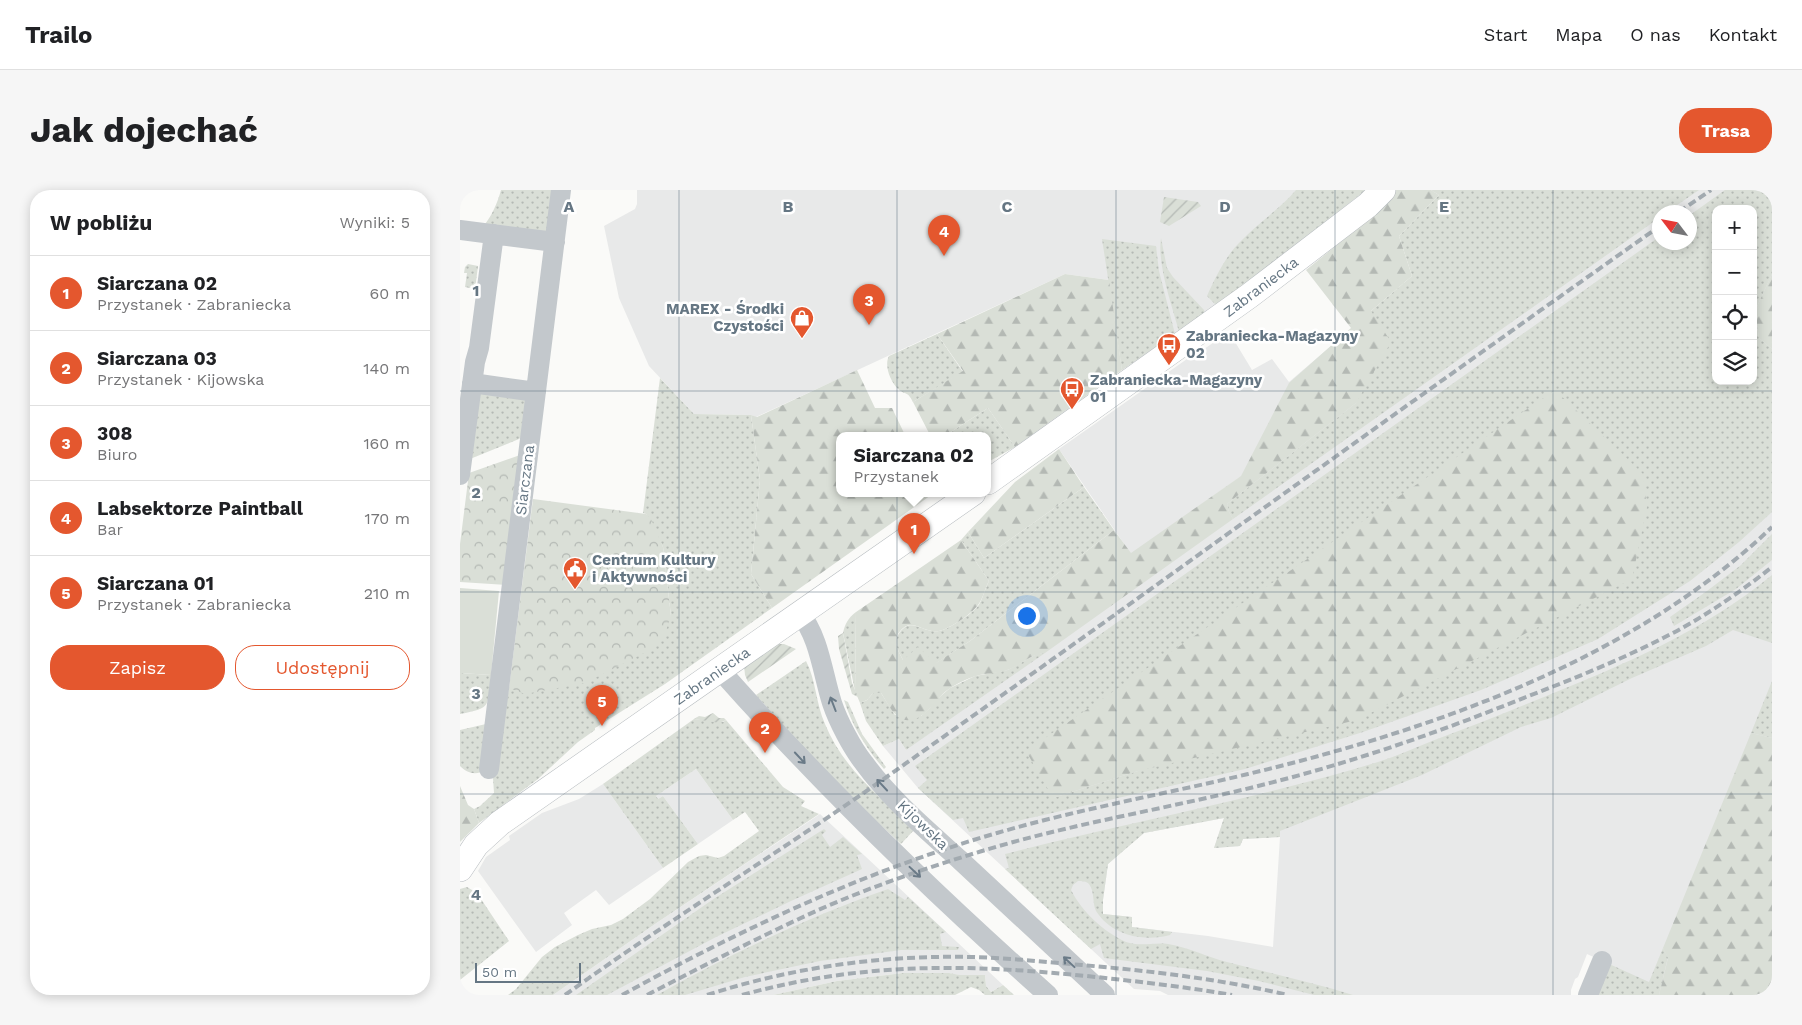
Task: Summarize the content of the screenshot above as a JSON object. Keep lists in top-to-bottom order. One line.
{"streets":{"main road":["Zabraniecka"],"street":["Siarczana","Kijowska"]},"crossings":[["Zabraniecka","Kijowska"]],"places":{"shop":["MAREX - Środki Czystości"],"bus stop":["Zabraniecka-Magazyny 02","Zabraniecka-Magazyny 01"],"public building":["Centrum Kultury i Aktywności"]},"scale_bar":"50 m","north":"top left","page":{"header":"Trailo","nav":["Start","Mapa","O nas","Kontakt"],"buttons":["Trasa",["Zapisz","Udostępnij"]],"title":"Jak dojechać","heading":["W pobliżu","Wyniki: 5"],"map_buttons":["+","−"],"pins":["4","3","1","5","2"],"list":[{"mark":"1","name":"Siarczana 02","note":"Przystanek · Zabraniecka","value":"60 m"},{"mark":"2","name":"Siarczana 03","note":"Przystanek · Kijowska","value":"140 m"},{"mark":"3","name":"308","note":"Biuro","value":"160 m"},{"mark":"4","name":"Labsektorze Paintball","note":"Bar","value":"170 m"},{"mark":"5","name":"Siarczana 01","note":"Przystanek · Zabraniecka","value":"210 m"}],"popup":["Siarczana 02","Przystanek"],"scale":"50 m"},"grid":{"columns":["A","B","C","D","E"],"rows":["1","2","3","4"]}}
